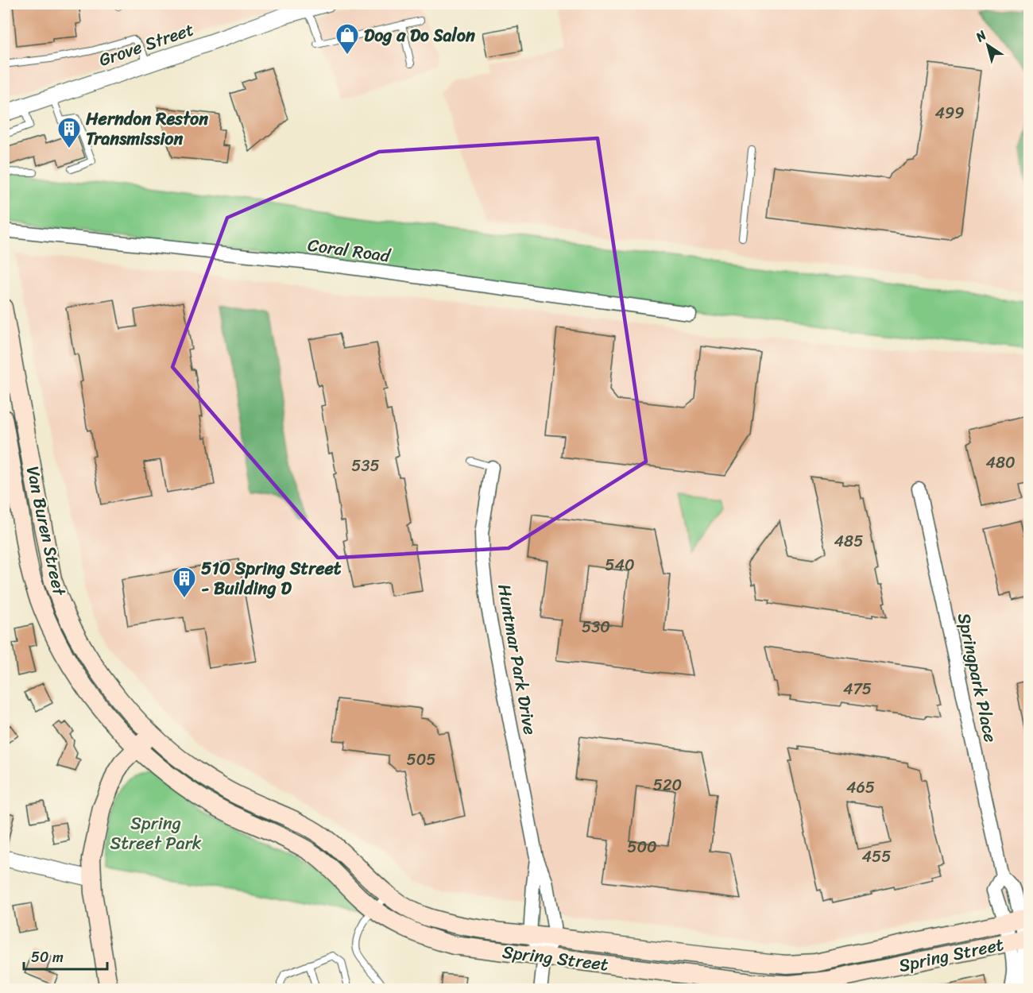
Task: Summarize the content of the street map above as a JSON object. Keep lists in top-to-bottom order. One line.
{"streets":{"main road":["Van Buren Street","Spring Street"],"street":["Grove Street","Coral Road","Huntmar Park Drive","Springpark Place"]},"crossings":[["Van Buren Street","Spring Street"],["Huntmar Park Drive","Spring Street"],["Springpark Place","Spring Street"]],"parks":["Spring Street Park"],"places":{"shop":["Dog a Do Salon"],"building":["Herndon Reston Transmission","510 Spring Street - Building D"]},"house_numbers":["499","480","535","485","540","530","475","505","520","465","500","455"],"scale_bar":"50 m","north":"top left"}
